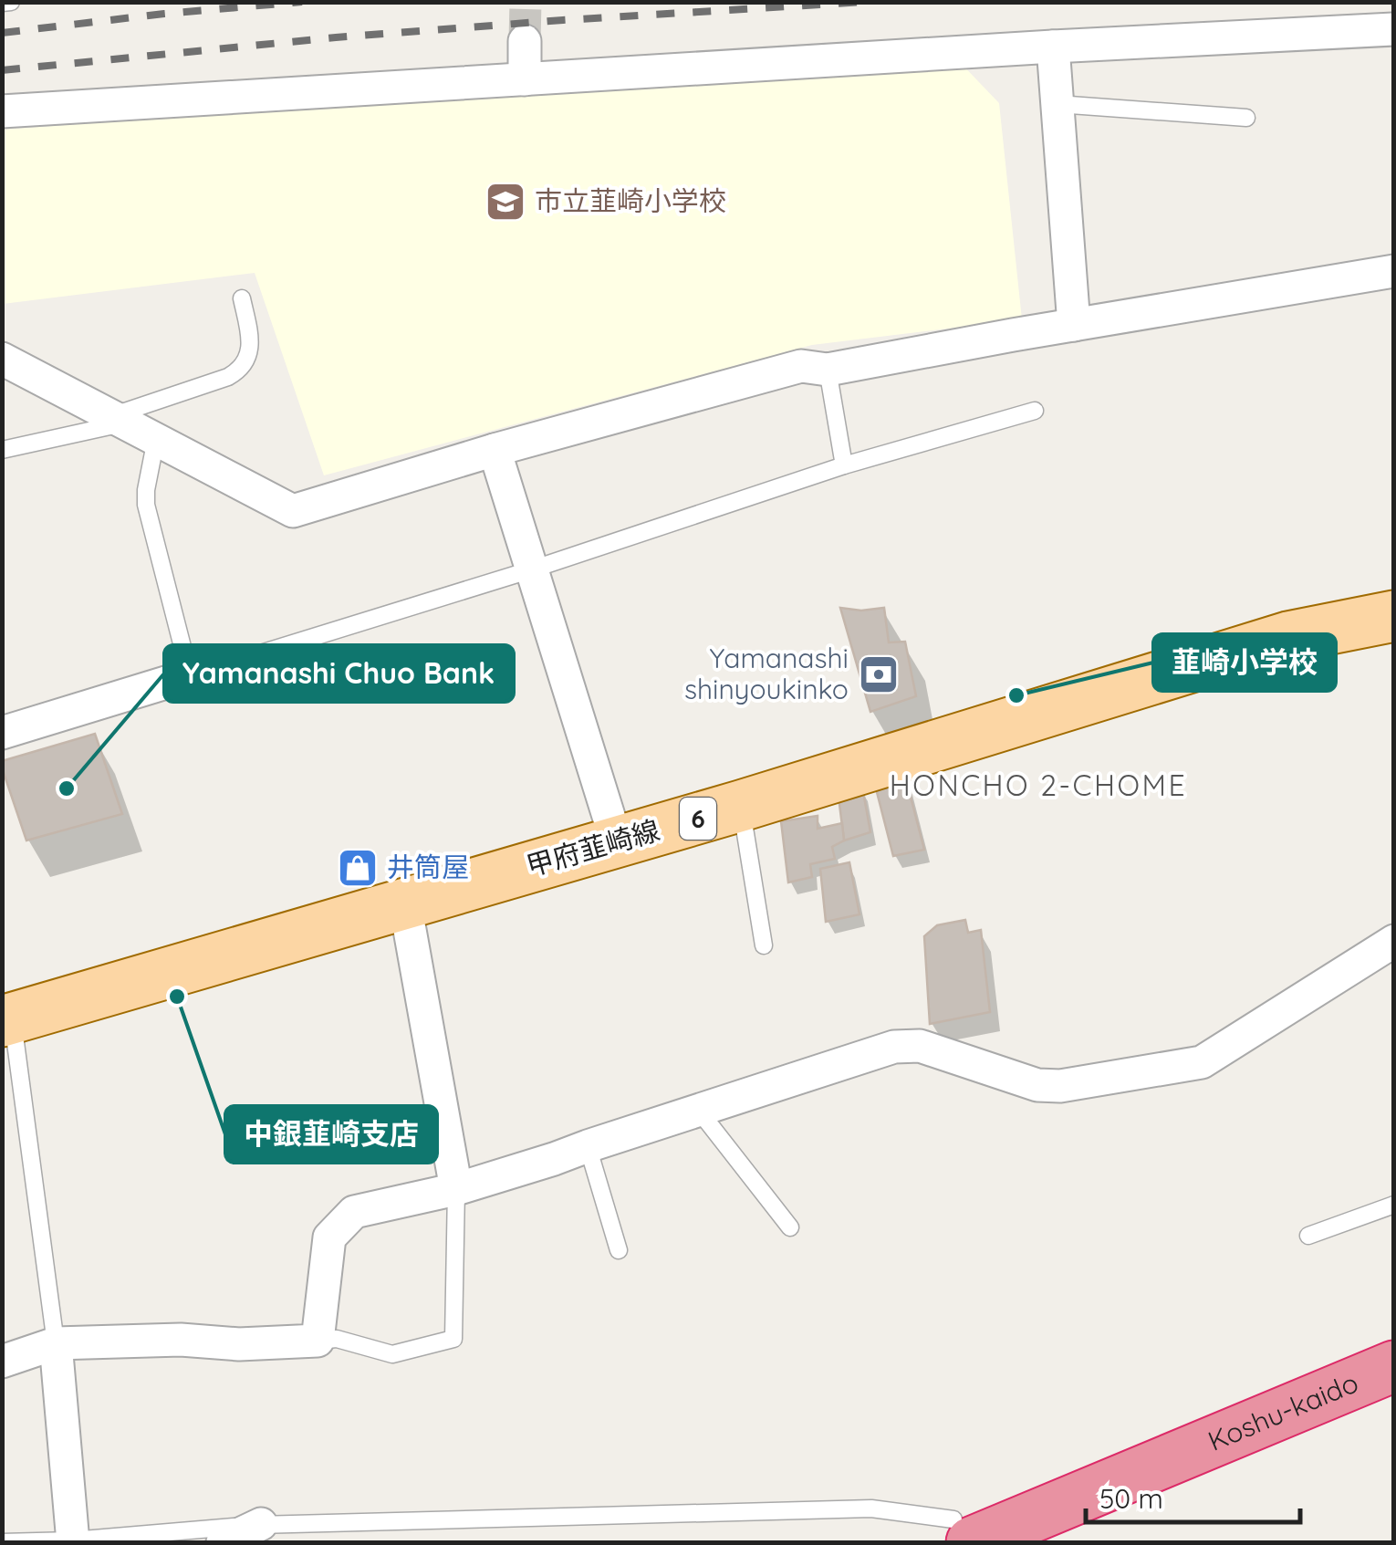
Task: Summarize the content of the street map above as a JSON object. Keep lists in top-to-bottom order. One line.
{"streets":{"highway":["Koshu-kaido"],"main road":["6","甲府韮崎線"]},"districts":["HONCHO 2-CHOME"],"places":{"school or university":["市立韮崎小学校"],"bank":["Yamanashi shinyoukinko"],"other":["韮崎小学校","Yamanashi Chuo Bank","中銀韮崎支店"],"shop":["井筒屋"]},"scale_bar":"50 m"}
